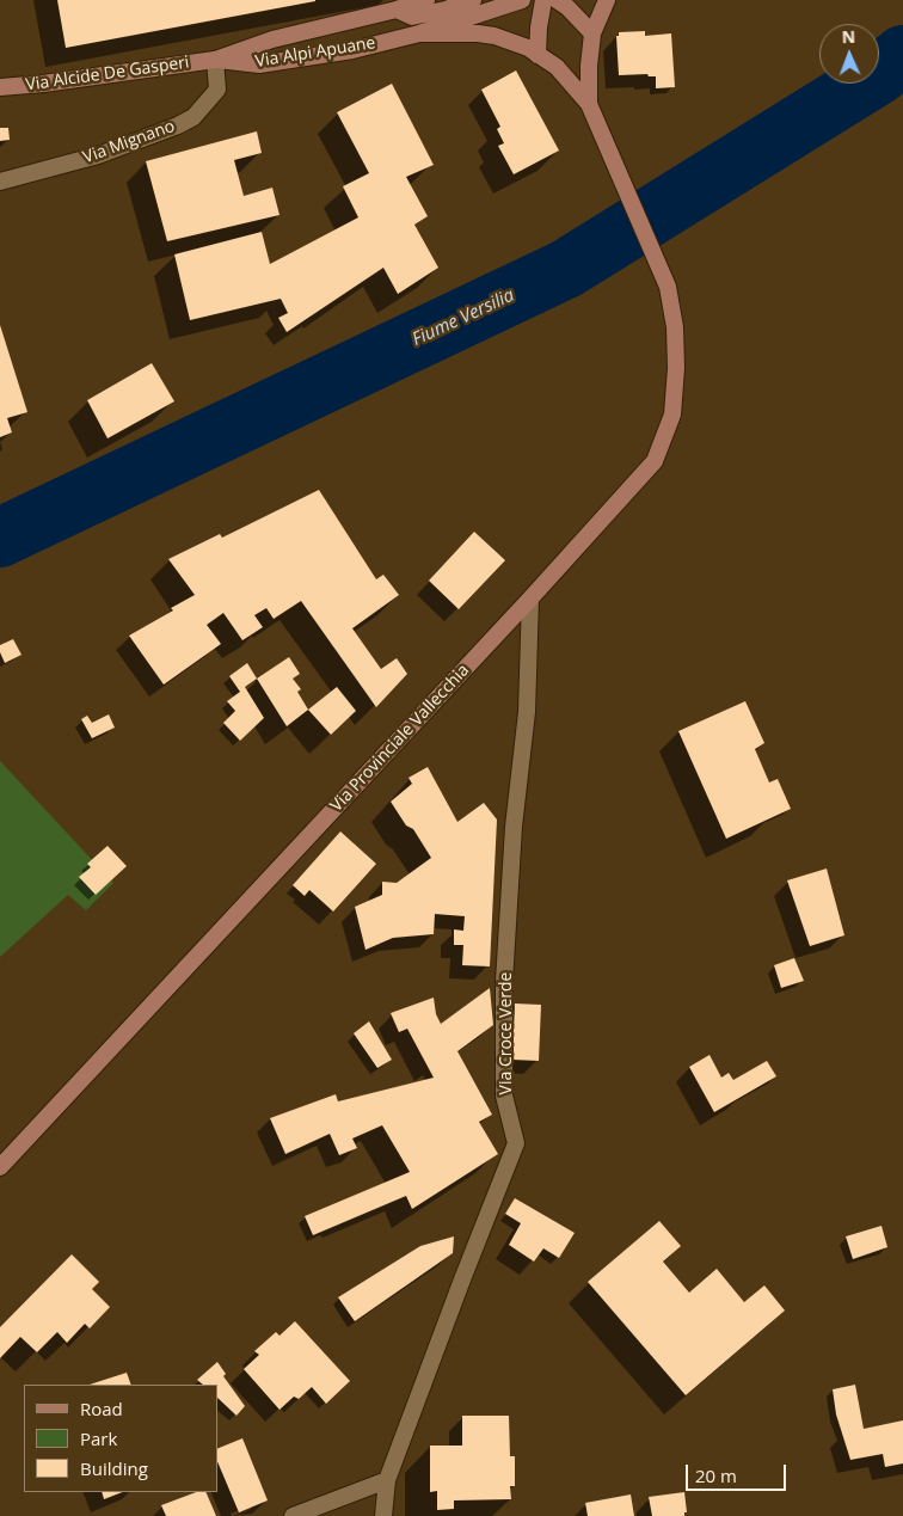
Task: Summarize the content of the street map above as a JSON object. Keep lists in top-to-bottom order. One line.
{"streets":{"main road":["Via Alpi Apuane","Via Alcide De Gasperi","Via Provinciale Vallecchia"],"street":["Via Mignano","Via Croce Verde"]},"crossings":[["Via Alpi Apuane","Via Alcide De Gasperi"],["Via Alpi Apuane","Via Mignano"],["Via Alcide De Gasperi","Via Mignano"],["Via Provinciale Vallecchia","Via Croce Verde"]],"water":["Fiume Versilia"],"legend":["Road","Park","Building"],"scale_bar":"20 m","north":"top"}
